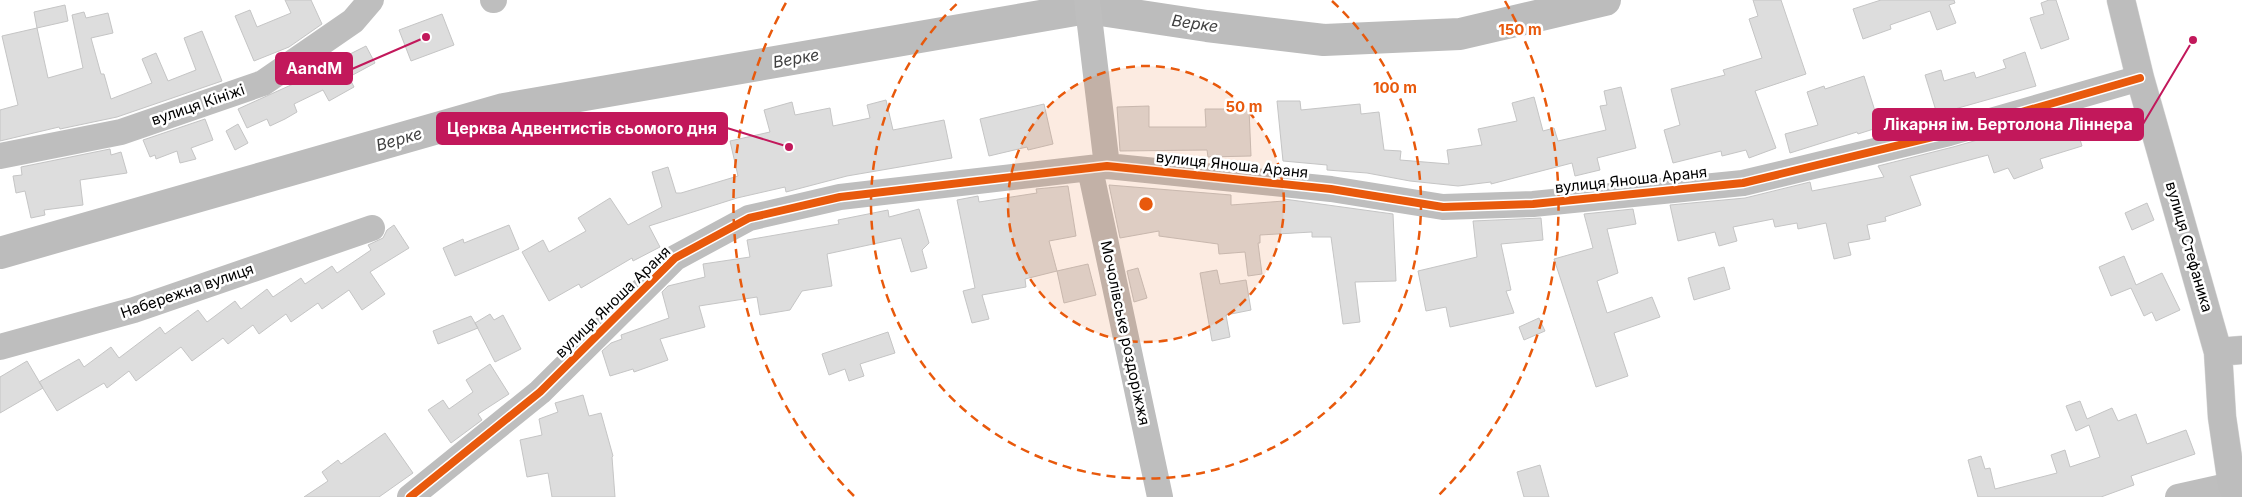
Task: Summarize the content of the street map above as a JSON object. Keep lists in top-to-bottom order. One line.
{"streets":{"main road":["вулиця Стефаника"],"street":["вулиця Кініжі","вулиця Яноша Араня","Набережна вулиця","Мочолівське роздоріжжя"]},"crossings":[["вулиця Яноша Араня","вулиця Стефаника"],["вулиця Яноша Араня","Мочолівське роздоріжжя"]],"water":["Верке"],"places":["AandM","Лікарня ім. Бертолона Ліннера","Церква Адвентистів сьомого дня"],"rings":["150 m","100 m","50 m"]}
